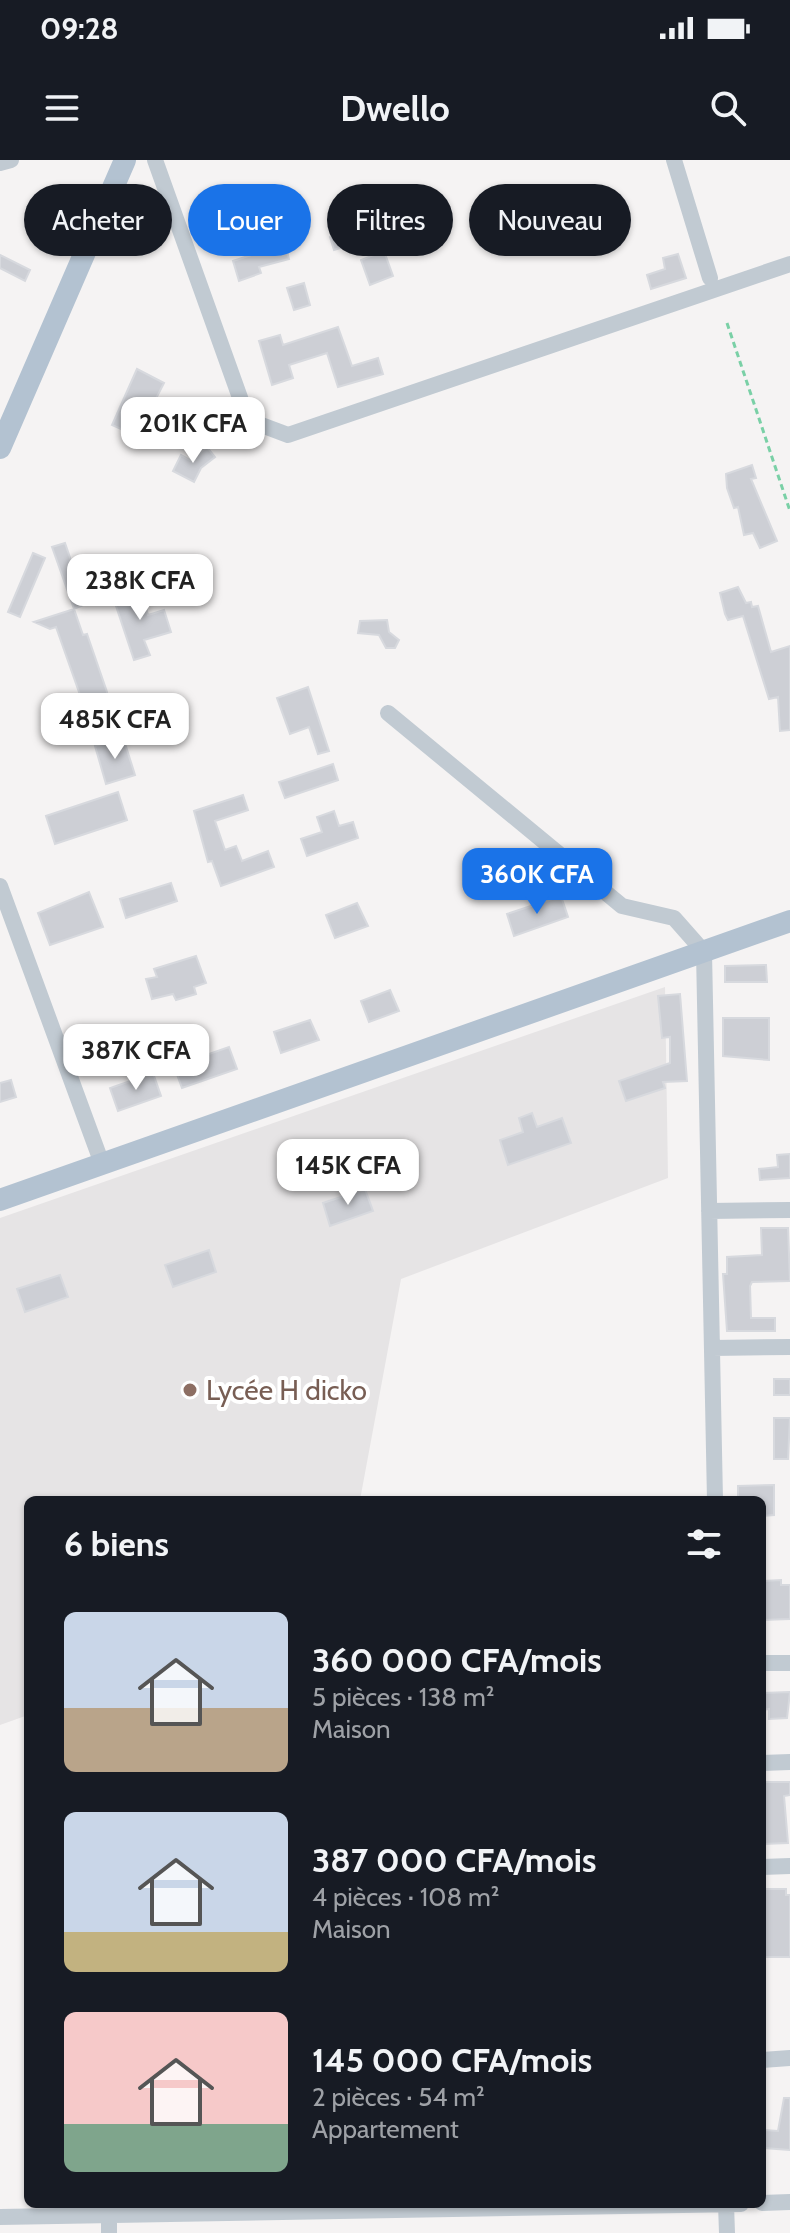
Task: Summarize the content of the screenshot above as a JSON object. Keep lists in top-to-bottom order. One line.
{"places":["Lycée H dicko"],"page":{"status":"09:28","header":"Dwello","chip":["Acheter","Louer","Filtres","Nouveau"],"price":["201K CFA","238K CFA","485K CFA","360K CFA","387K CFA","145K CFA"],"heading":"6 biens","list":[{"name":"360 000 CFA/mois","note":"5 pièces · 138 m² · Maison"},{"name":"387 000 CFA/mois","note":"4 pièces · 108 m² · Maison"},{"name":"145 000 CFA/mois","note":"2 pièces · 54 m² · Appartement"}]}}
